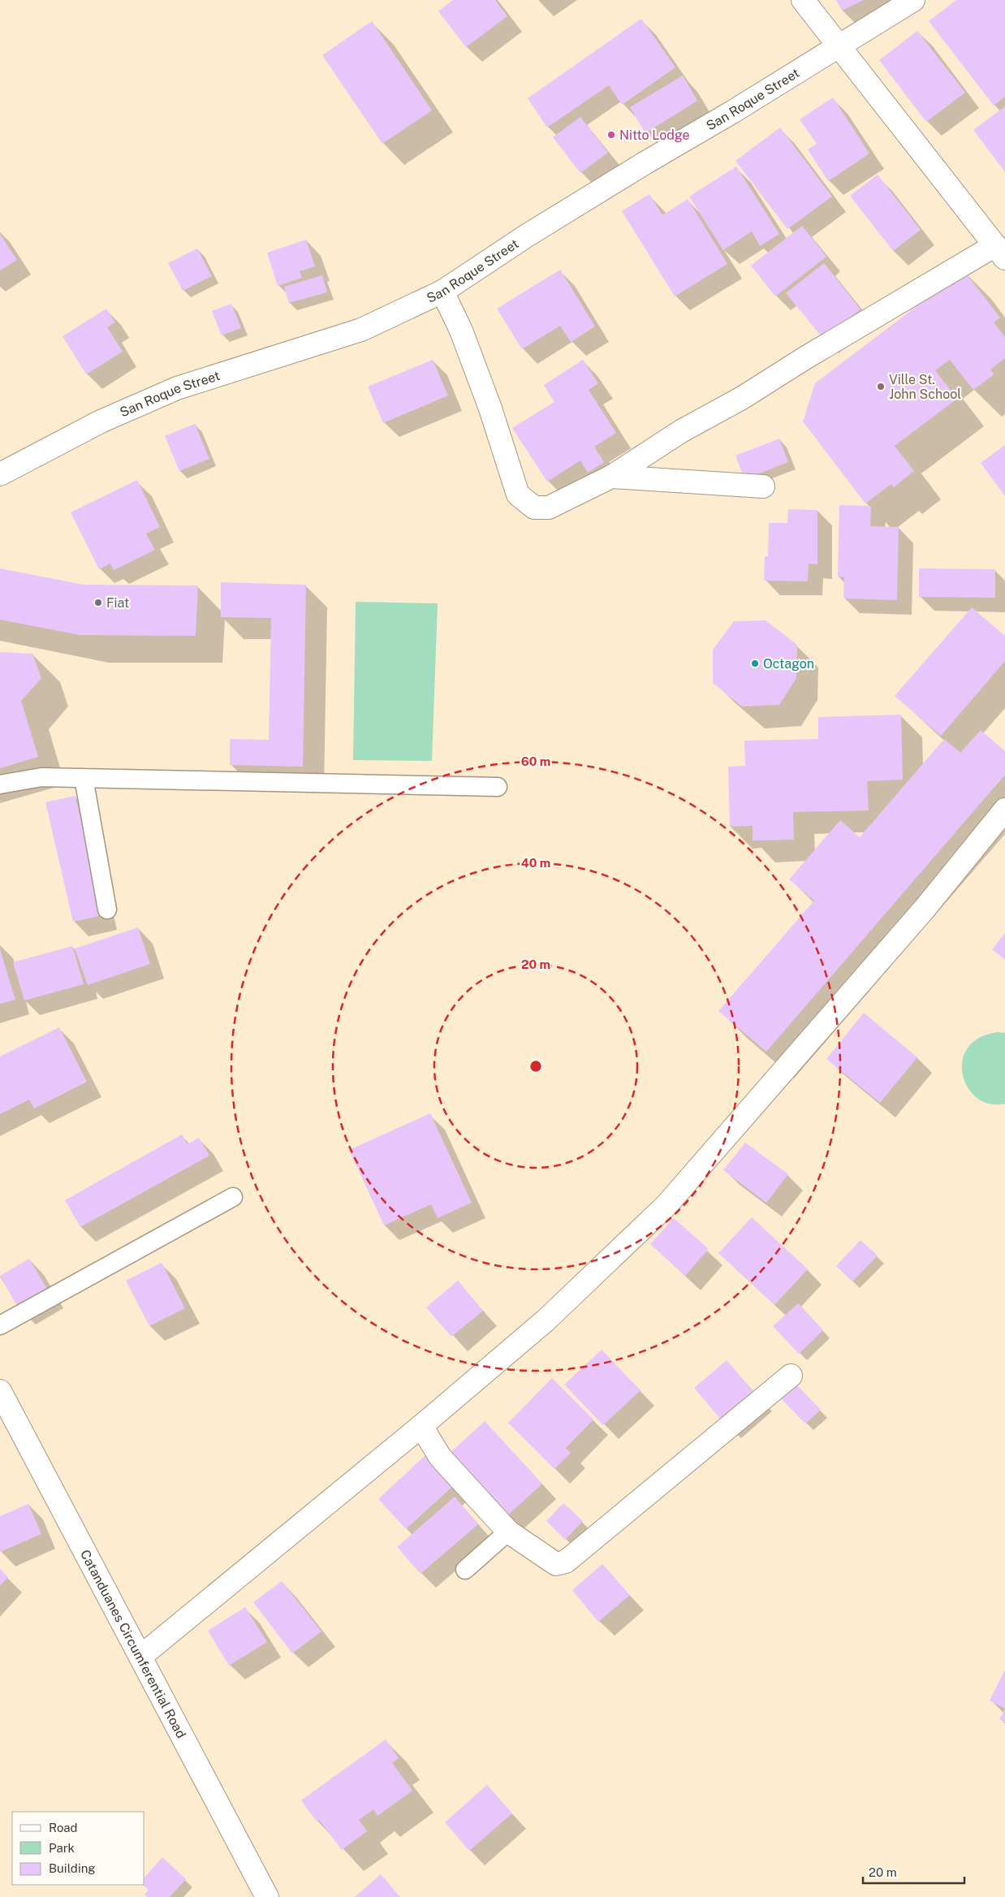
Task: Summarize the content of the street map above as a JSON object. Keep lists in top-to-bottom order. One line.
{"streets":{"street":["San Roque Street","Catanduanes Circumferential Road"]},"places":["Nitto Lodge","Ville St. John School","Fiat","Octagon"],"legend":["Road","Park","Building"],"scale_bar":"20 m","rings":["60 m","40 m","20 m"]}
